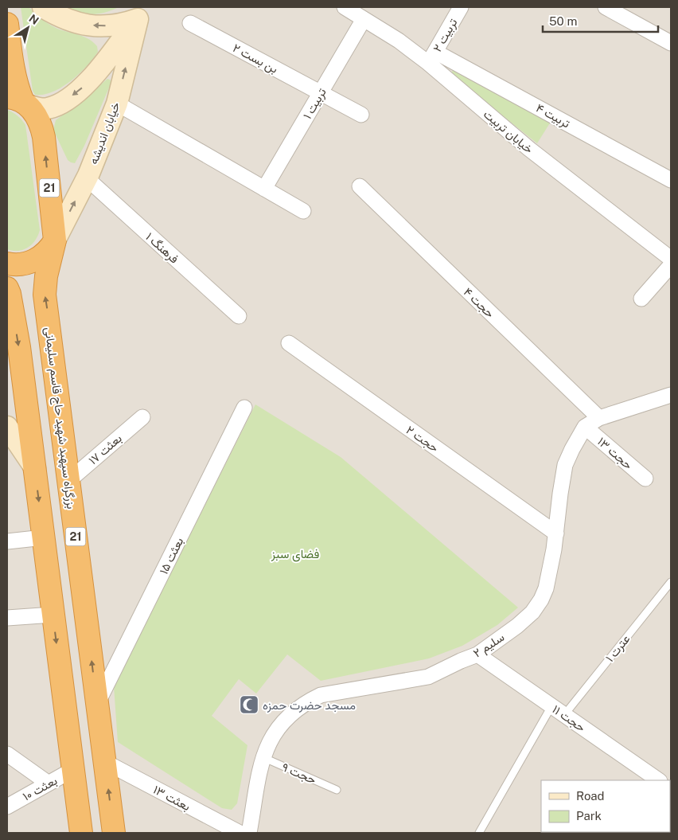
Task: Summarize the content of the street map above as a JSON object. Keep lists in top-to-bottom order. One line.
{"streets":{"highway":["21","بزرگراه سپهبد شهید حاج قاسم سلیمانی"],"main road":["خیابان اندیشه"],"street":["تربیت ۲","بن بست ۲","تربیت ۱","تربیت ۴","خیابان تربیت","فرهنگ ۱","حجت ۴","حجت ۲","بعثت ۱۷","حجت ۱۳","بعثت ۱۵","سلیم ۲","حجت ۱۱","بعثت ۱۰","بعثت ۱۳"],"lane":["عترت ۱","حجت ۹"]},"crossings":[["تربیت ۲","تربیت ۴"],["تربیت ۲","خیابان تربیت"],["بن بست ۲","تربیت ۱"],["تربیت ۱","خیابان تربیت"],["تربیت ۴","خیابان تربیت"],["خیابان اندیشه","21"],["خیابان اندیشه","فرهنگ ۱"],["خیابان اندیشه","بزرگراه سپهبد شهید حاج قاسم سلیمانی"],["21","بزرگراه سپهبد شهید حاج قاسم سلیمانی"],["حجت ۴","سلیم ۲"],["بزرگراه سپهبد شهید حاج قاسم سلیمانی","بعثت ۱۷"],["بزرگراه سپهبد شهید حاج قاسم سلیمانی","بعثت ۱۵"],["بزرگراه سپهبد شهید حاج قاسم سلیمانی","بعثت ۱۳"],["حجت ۲","سلیم ۲"],["حجت ۱۳","سلیم ۲"],["سلیم ۲","حجت ۱۱"],["سلیم ۲","حجت ۹"],["عترت ۱","حجت ۱۱"]],"one_way":["خیابان اندیشه"],"parks":["فضای سبز"],"places":{"mosque":["مسجد حضرت حمزه"]},"legend":["Road","Park"],"scale_bar":"50 m","north":"top right"}
